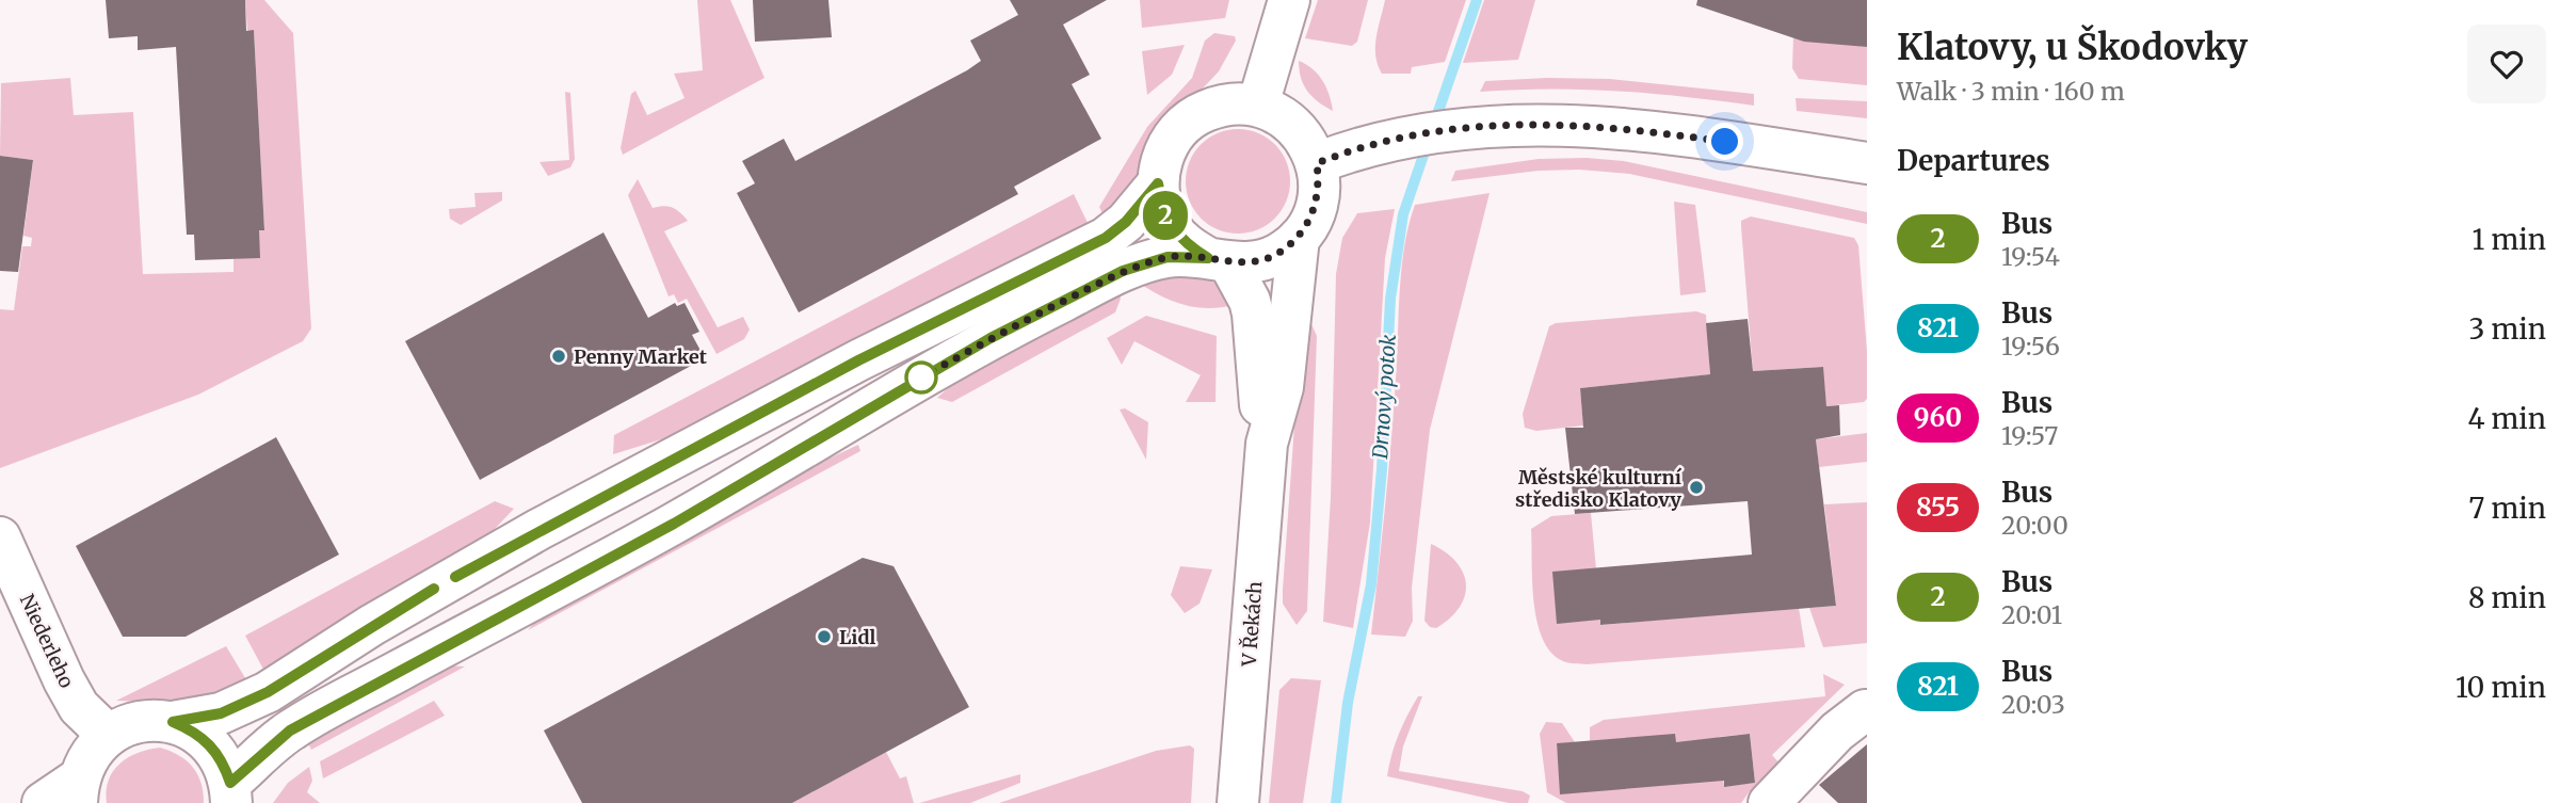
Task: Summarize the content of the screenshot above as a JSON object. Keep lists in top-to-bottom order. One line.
{"streets":{"main road":["V Řekách","Niederleho"]},"water":["Drnový potok"],"places":["Penny Market","Městské kulturní středisko Klatovy","Lidl"],"lines":["bus line 2"],"page":{"on_map":"2","heading":[["Klatovy, u Škodovky","Walk · 3 min · 160 m"],"Departures"],"list":[{"mark":"2","name":"Bus","note":"19:54","value":"1 min"},{"mark":"821","name":"Bus","note":"19:56","value":"3 min"},{"mark":"960","name":"Bus","note":"19:57","value":"4 min"},{"mark":"855","name":"Bus","note":"20:00","value":"7 min"},{"mark":"2","name":"Bus","note":"20:01","value":"8 min"},{"mark":"821","name":"Bus","note":"20:03","value":"10 min"}]}}
